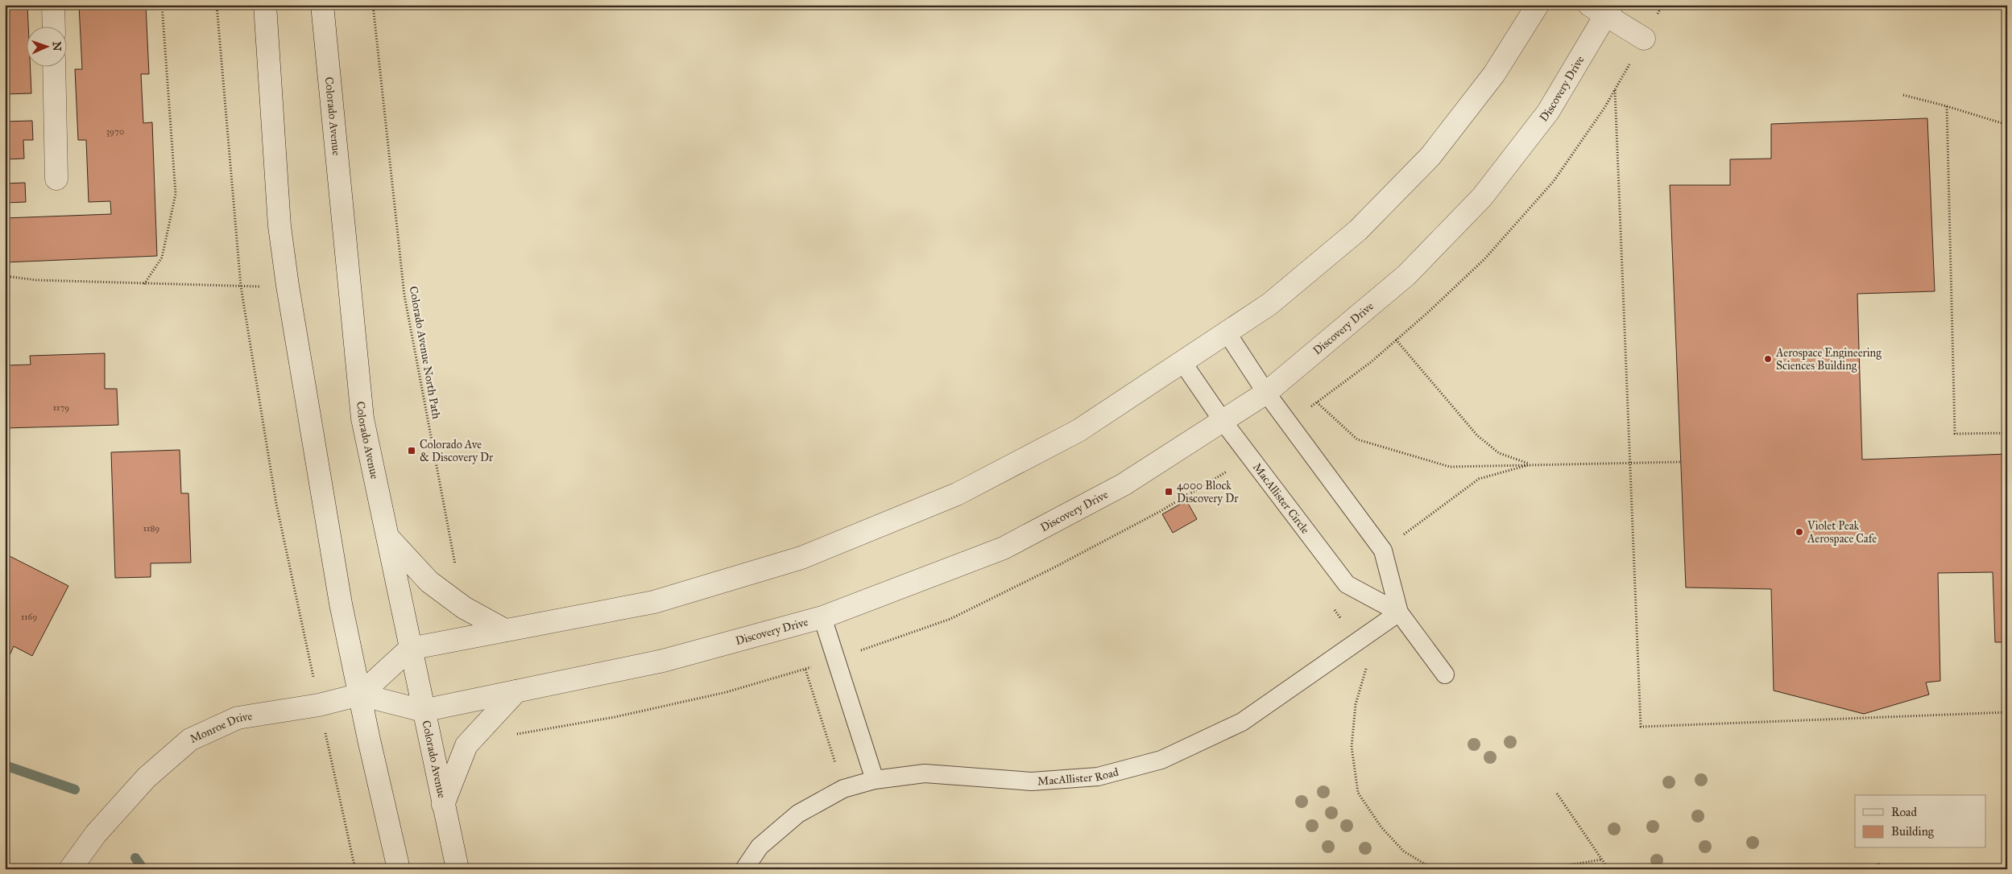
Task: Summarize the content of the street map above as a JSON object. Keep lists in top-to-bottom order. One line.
{"streets":{"street":["Discovery Drive","Colorado Avenue","Monroe Drive"],"lane":["MacAllister Circle","MacAllister Road"],"path":["Colorado Avenue North Path"]},"crossings":[["Discovery Drive","Colorado Avenue"],["Discovery Drive","MacAllister Circle"],["Discovery Drive","Monroe Drive"],["Colorado Avenue","Monroe Drive"],["MacAllister Circle","MacAllister Road"]],"places":{"other":["Aerospace Engineering Sciences Building","Violet Peak Aerospace Cafe"],"transit":["Colorado Ave & Discovery Dr","4000 Block Discovery Dr"]},"house_numbers":["3970","1179","1189","1169"],"legend":["Road","Building"],"north":"right"}
